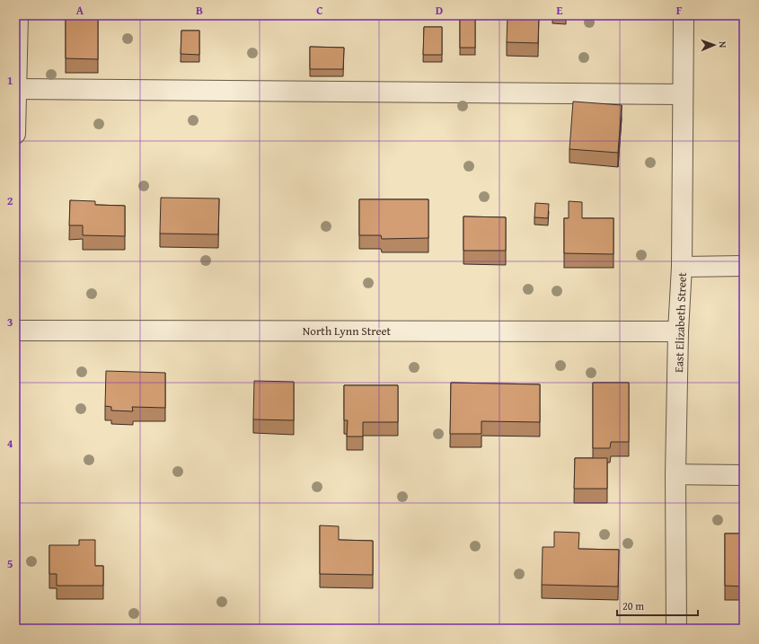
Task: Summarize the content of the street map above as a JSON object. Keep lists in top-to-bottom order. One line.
{"streets":{"street":["East Elizabeth Street","North Lynn Street"]},"crossings":[["East Elizabeth Street","North Lynn Street"]],"scale_bar":"20 m","north":"right","grid":{"columns":["A","B","C","D","E","F"],"rows":["1","2","3","4","5"]}}
